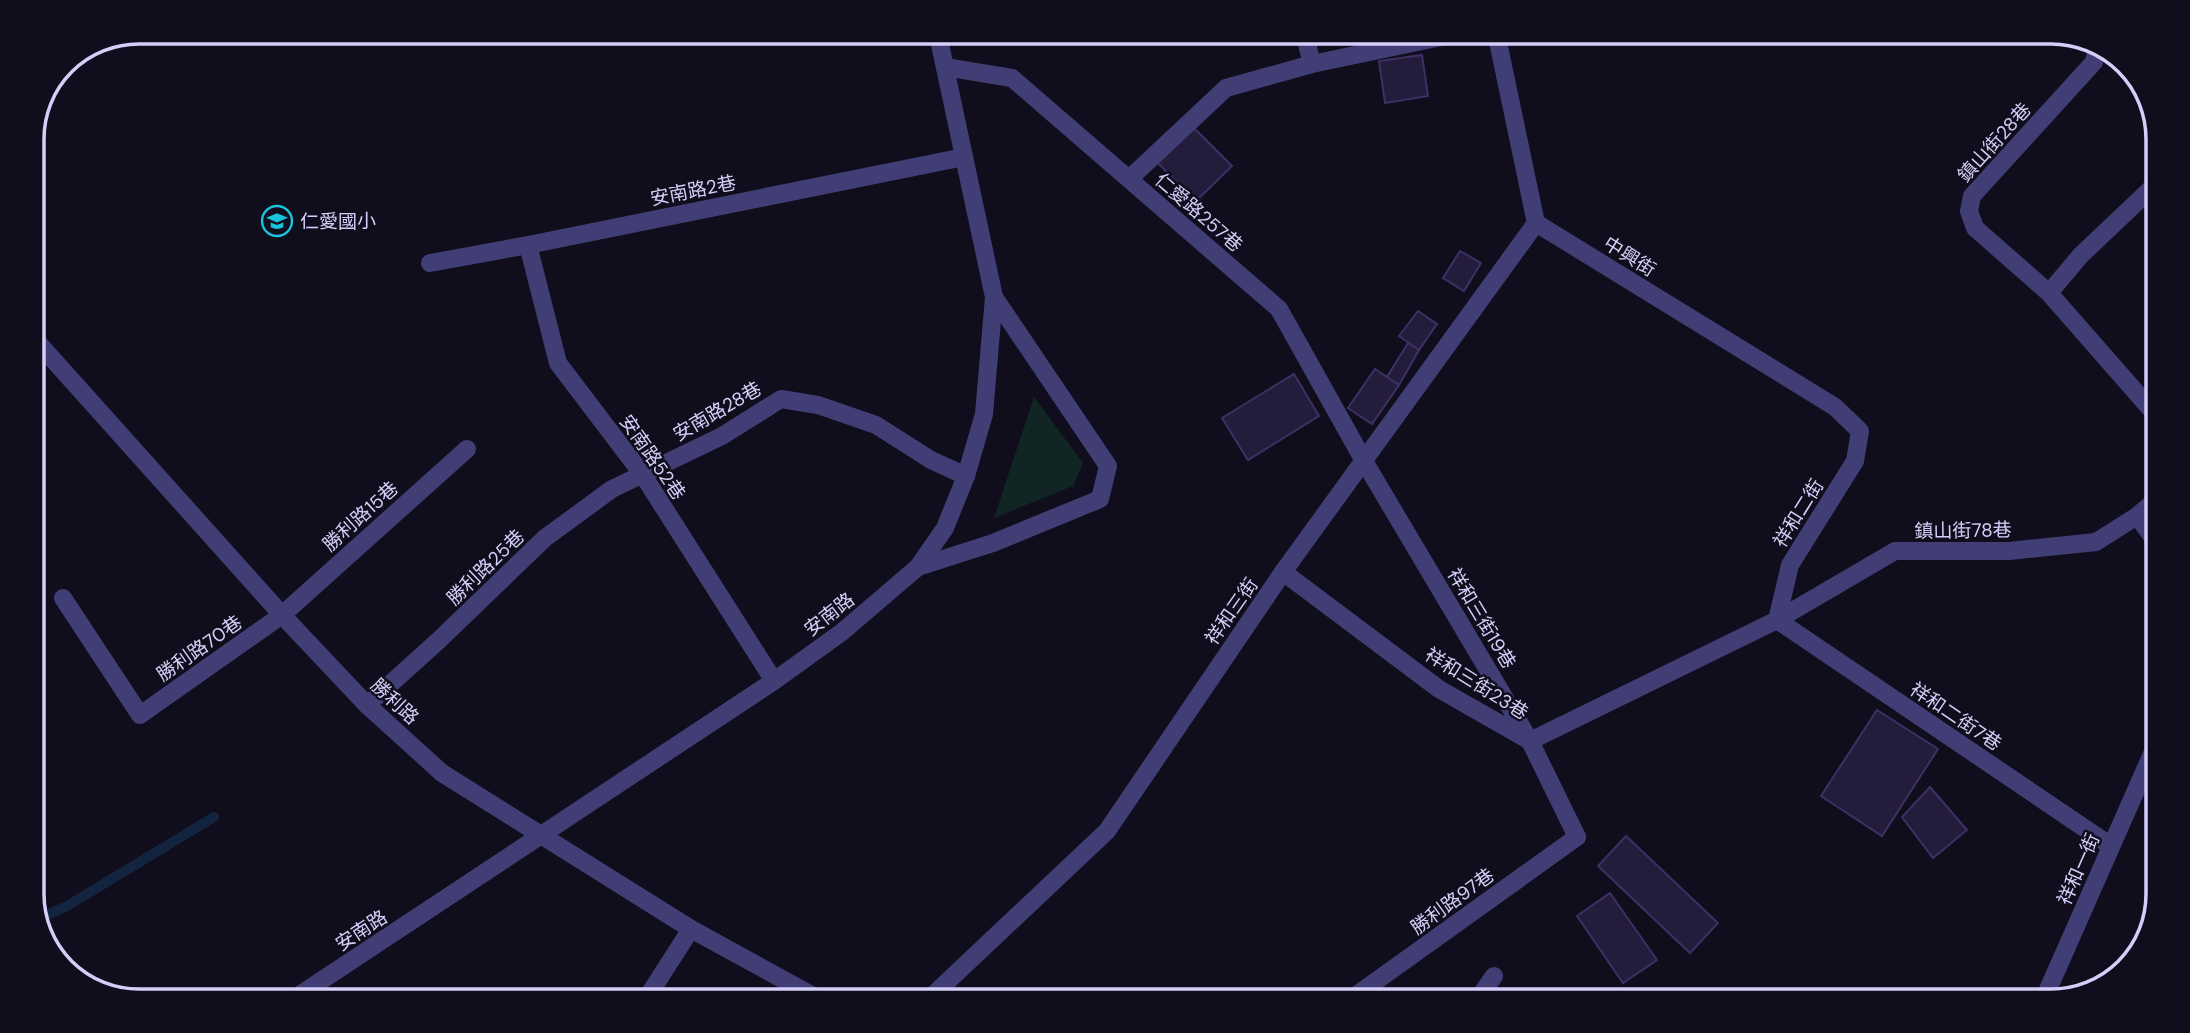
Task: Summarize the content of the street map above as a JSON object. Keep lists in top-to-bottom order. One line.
{"streets":{"street":["鎮山街28巷","安南路2巷","仁愛路257巷","中興街","安南路28巷","安南路52巷","祥和二街","勝利路15巷","鎮山街78巷","勝利路25巷","祥和三街","安南路","祥和三街19巷","勝利路70巷","祥和三街23巷","勝利路","祥和二街7巷","祥和一街","勝利路97巷"]},"crossings":[["安南路2巷","安南路52巷"],["安南路2巷","安南路"],["仁愛路257巷","祥和三街"],["仁愛路257巷","安南路"],["仁愛路257巷","祥和三街19巷"],["中興街","祥和二街"],["中興街","祥和三街"],["安南路28巷","安南路52巷"],["安南路28巷","勝利路25巷"],["安南路28巷","安南路"],["安南路52巷","勝利路25巷"],["安南路52巷","安南路"],["祥和二街","鎮山街78巷"],["祥和二街","祥和三街23巷"],["祥和二街","祥和二街7巷"],["勝利路15巷","勝利路70巷"],["勝利路15巷","勝利路"],["鎮山街78巷","祥和三街23巷"],["鎮山街78巷","祥和二街7巷"],["勝利路25巷","勝利路"],["祥和三街","祥和三街19巷"],["祥和三街","祥和三街23巷"],["安南路","勝利路"],["祥和三街19巷","祥和三街23巷"],["祥和三街19巷","勝利路97巷"],["勝利路70巷","勝利路"],["祥和三街23巷","祥和二街7巷"],["祥和二街7巷","祥和一街"]],"places":{"school or university":["仁愛國小"]}}
